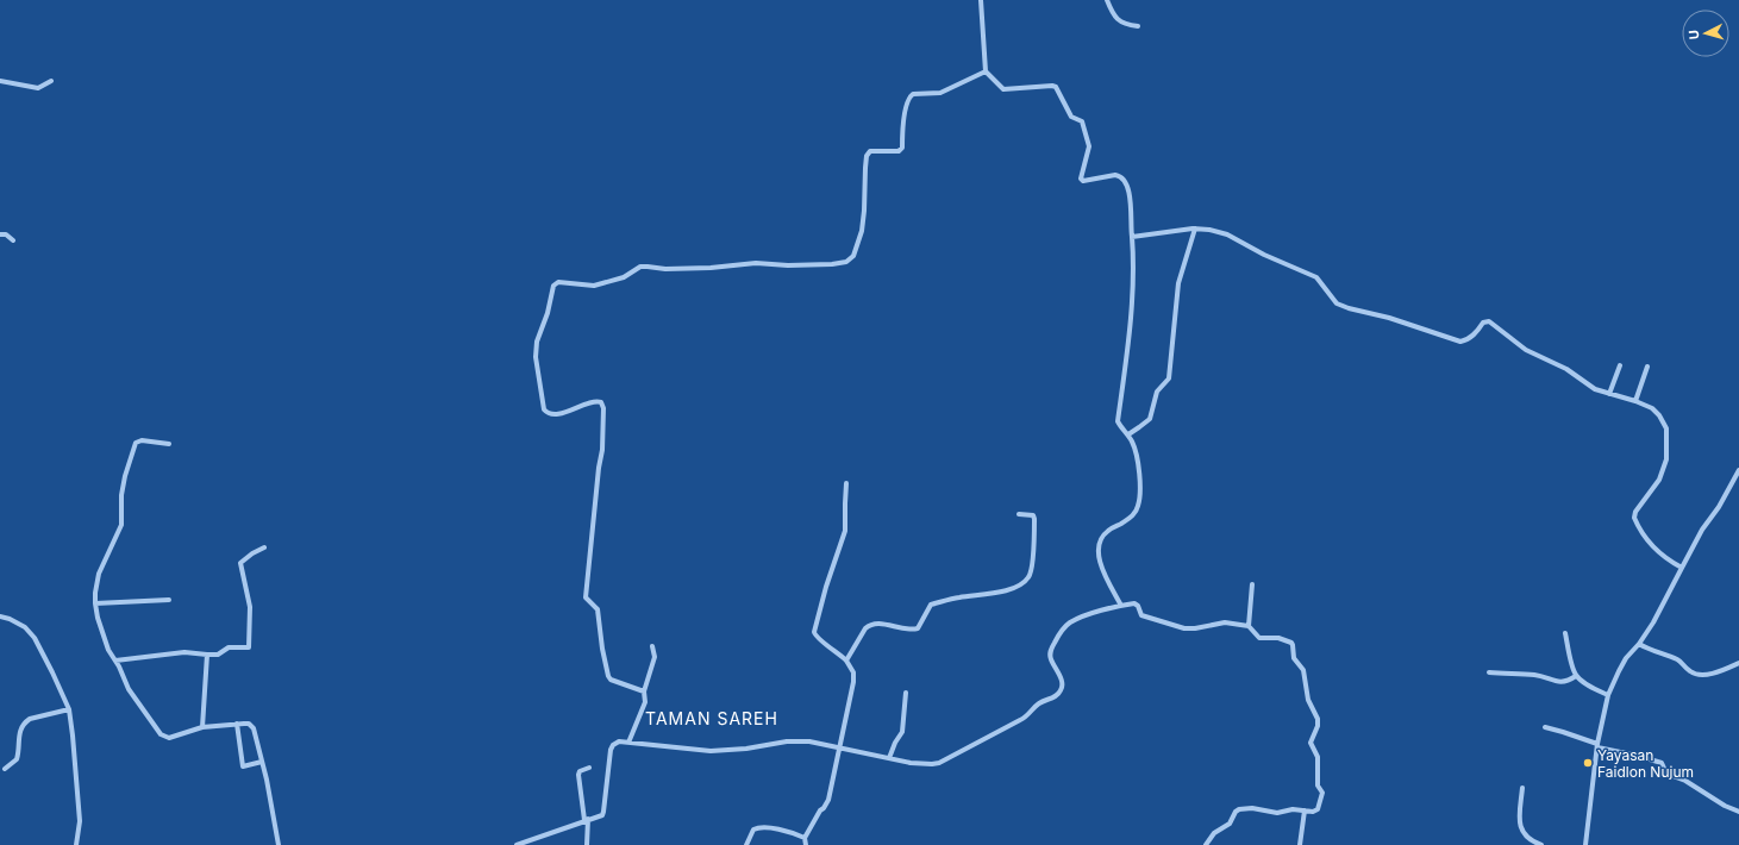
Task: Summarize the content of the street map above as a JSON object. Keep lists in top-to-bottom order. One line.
{"districts":["TAMAN SAREH"],"places":["Yayasan Faidlon Nujum"],"north":"left"}
